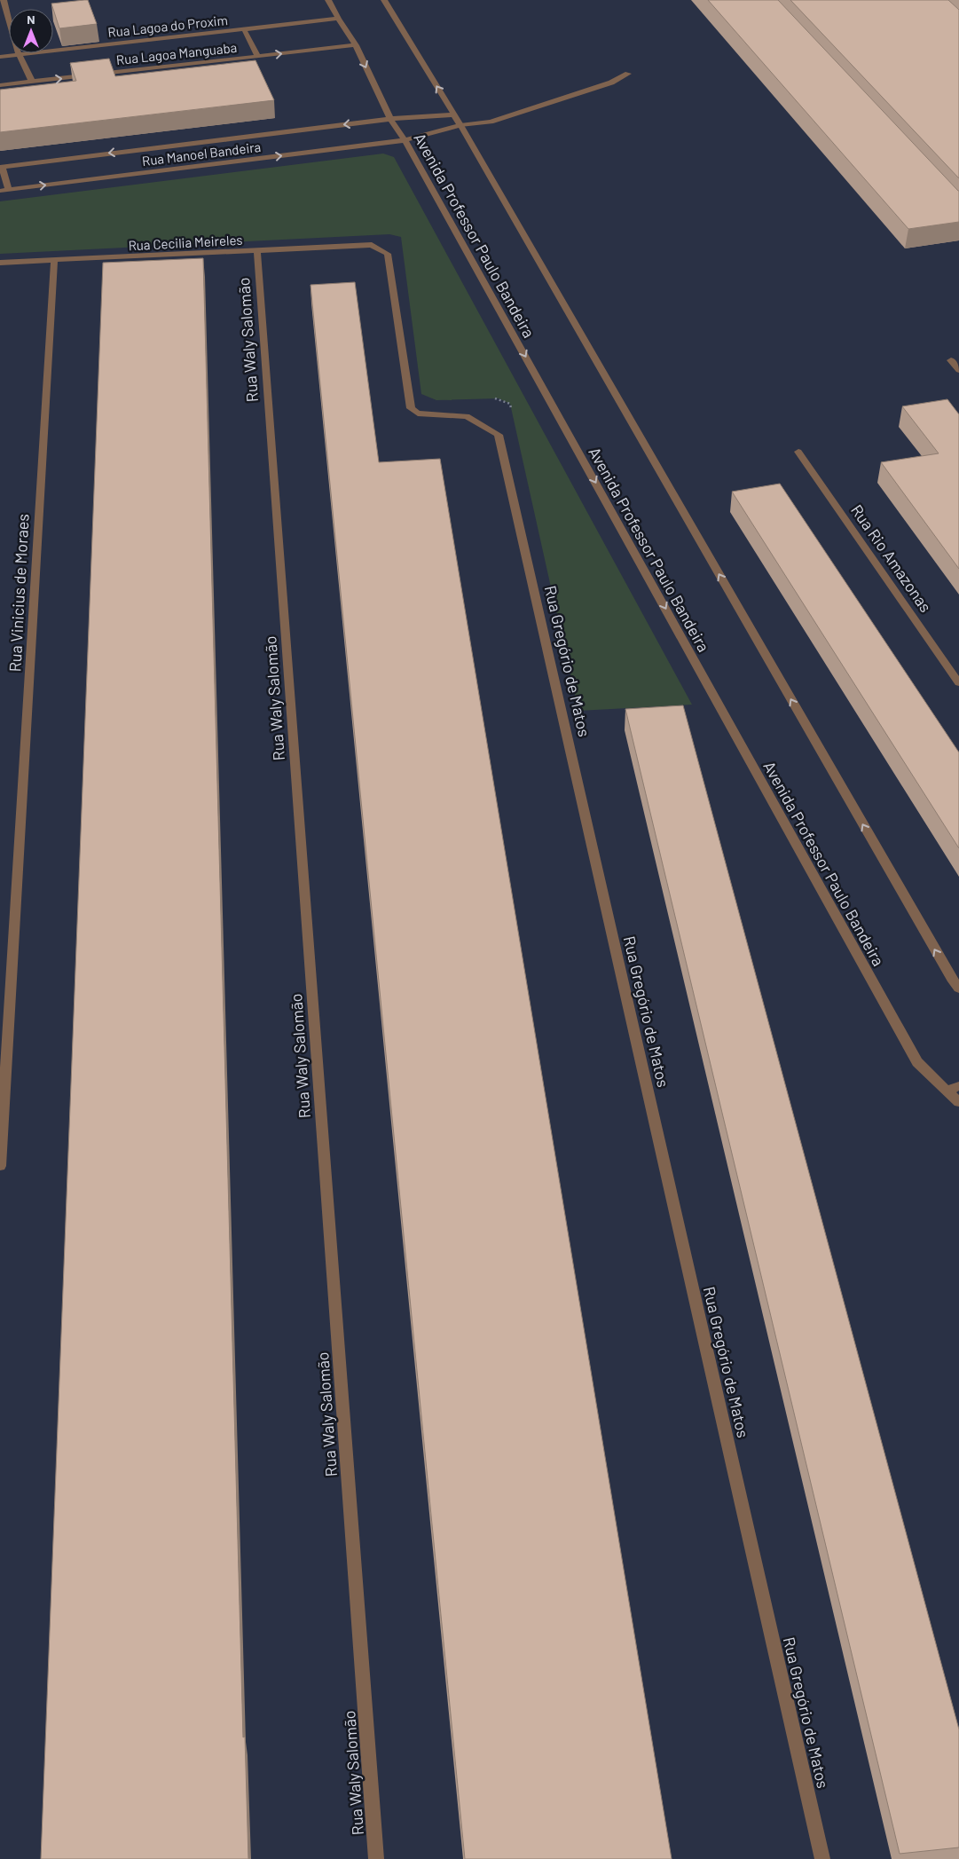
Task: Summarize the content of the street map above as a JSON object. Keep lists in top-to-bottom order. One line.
{"streets":{"street":["Rua Lagoa do Proxim","Rua Lagoa Manguaba","Rua Manoel Bandeira","Avenida Professor Paulo Bandeira","Rua Cecilia Meireles","Rua Waly Salomão","Rua Rio Amazonas","Rua Vinicius de Moraes","Rua Gregório de Matos"]},"crossings":[["Rua Lagoa do Proxim","Avenida Professor Paulo Bandeira"],["Rua Lagoa Manguaba","Avenida Professor Paulo Bandeira"],["Rua Manoel Bandeira","Avenida Professor Paulo Bandeira"],["Rua Cecilia Meireles","Rua Waly Salomão"],["Rua Cecilia Meireles","Rua Vinicius de Moraes"],["Rua Cecilia Meireles","Rua Gregório de Matos"]],"one_way":["Rua Lagoa Manguaba"],"north":"top"}
